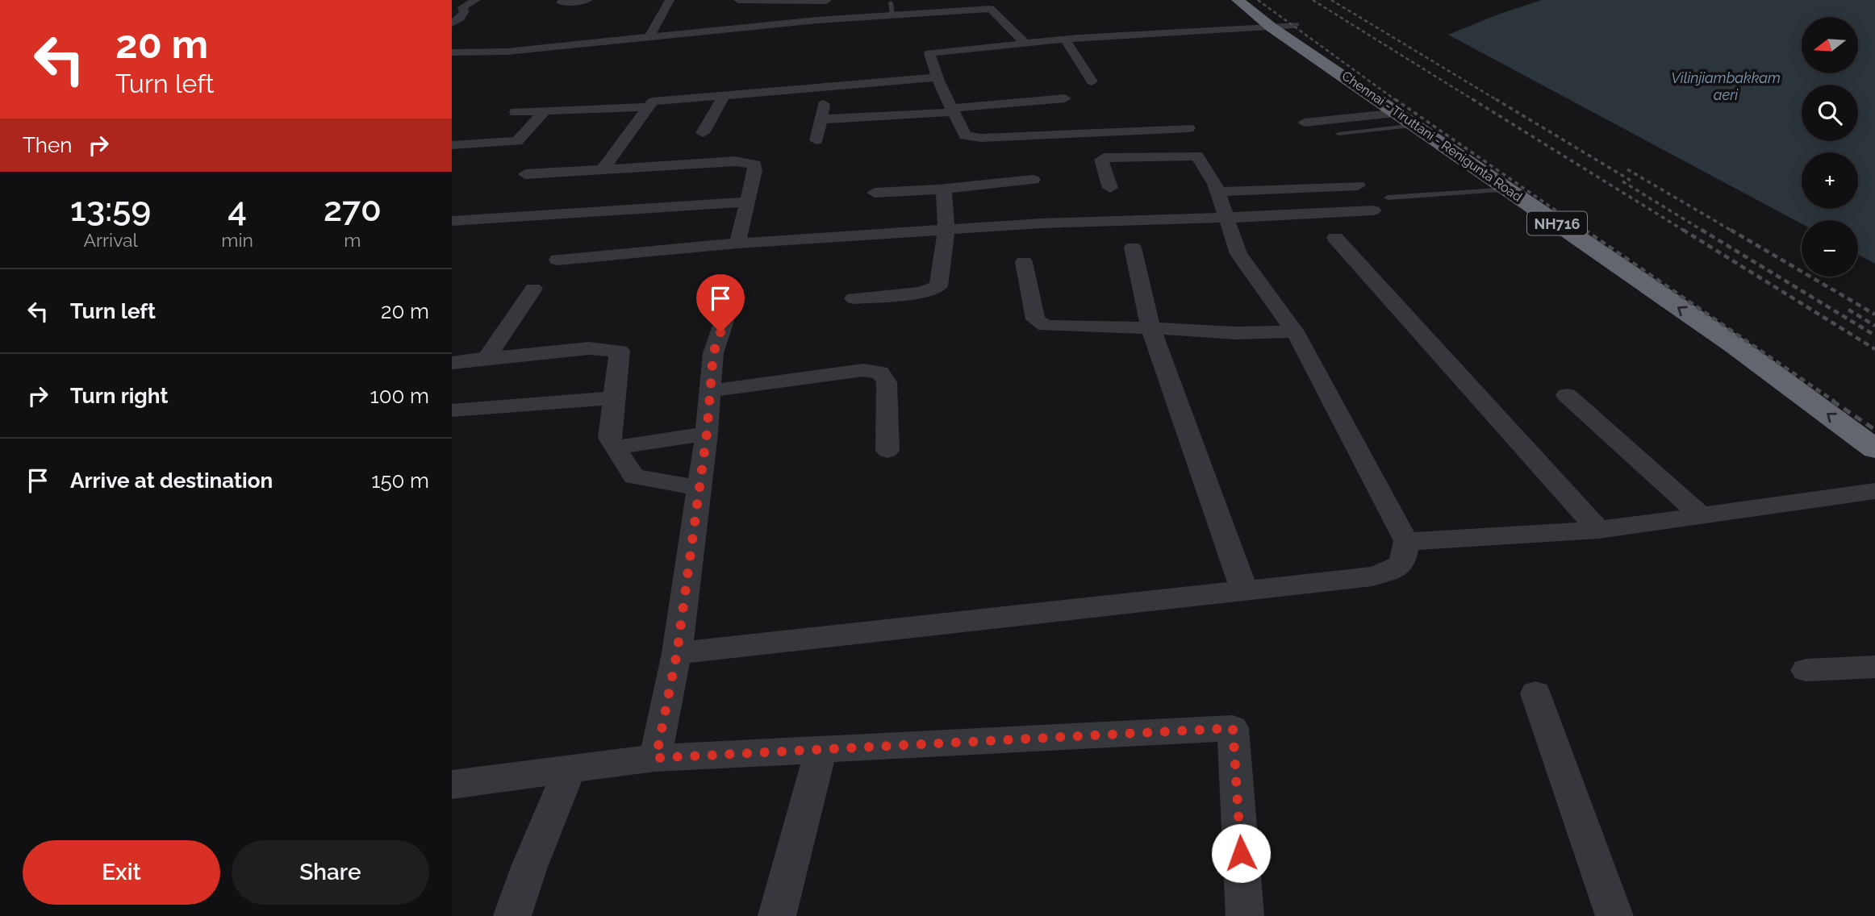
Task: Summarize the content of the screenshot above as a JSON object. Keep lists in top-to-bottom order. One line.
{"streets":{"highway":["Chennai - Tiruttani - Renigunta Road","NH716"]},"water":["Vilinjiambakkam aeri"],"north":"left","page":{"turn":["20 m","Turn left"],"map_buttons":["+","−"],"then":"Then","eta":["13:59","Arrival","4","min","270","m"],"list":[{"name":"Turn left","value":"20 m"},{"name":"Turn right","value":"100 m"},{"name":"Arrive at destination","value":"150 m"}],"buttons":["Exit","Share"]}}
